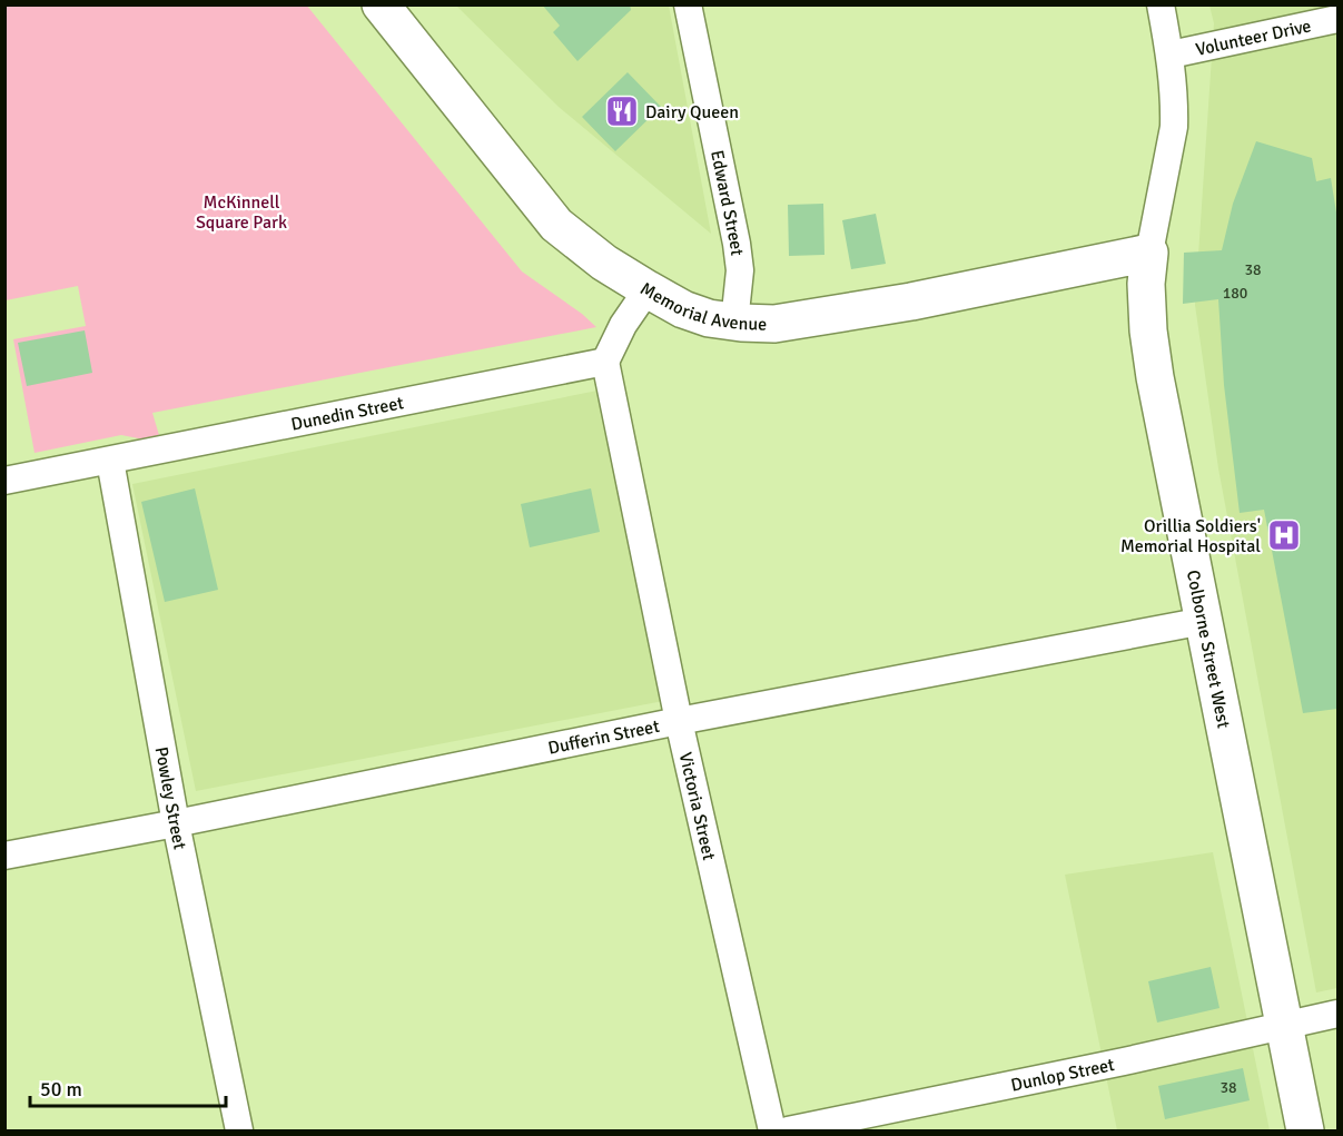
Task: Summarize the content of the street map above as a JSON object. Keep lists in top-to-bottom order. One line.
{"streets":{"main road":["Memorial Avenue","Colborne Street West"],"street":["Volunteer Drive","Edward Street","Dunedin Street","Dufferin Street","Powley Street","Victoria Street","Dunlop Street"]},"crossings":[["Volunteer Drive","Colborne Street West"],["Edward Street","Memorial Avenue"],["Memorial Avenue","Colborne Street West"],["Dunedin Street","Powley Street"],["Dunedin Street","Victoria Street"],["Colborne Street West","Dufferin Street"],["Colborne Street West","Dunlop Street"],["Dufferin Street","Powley Street"],["Dufferin Street","Victoria Street"]],"parks":["McKinnell Square Park"],"places":{"restaurant":["Dairy Queen"],"hospital":["Orillia Soldiers' Memorial Hospital"]},"house_numbers":["38","180","38"],"scale_bar":"50 m"}
